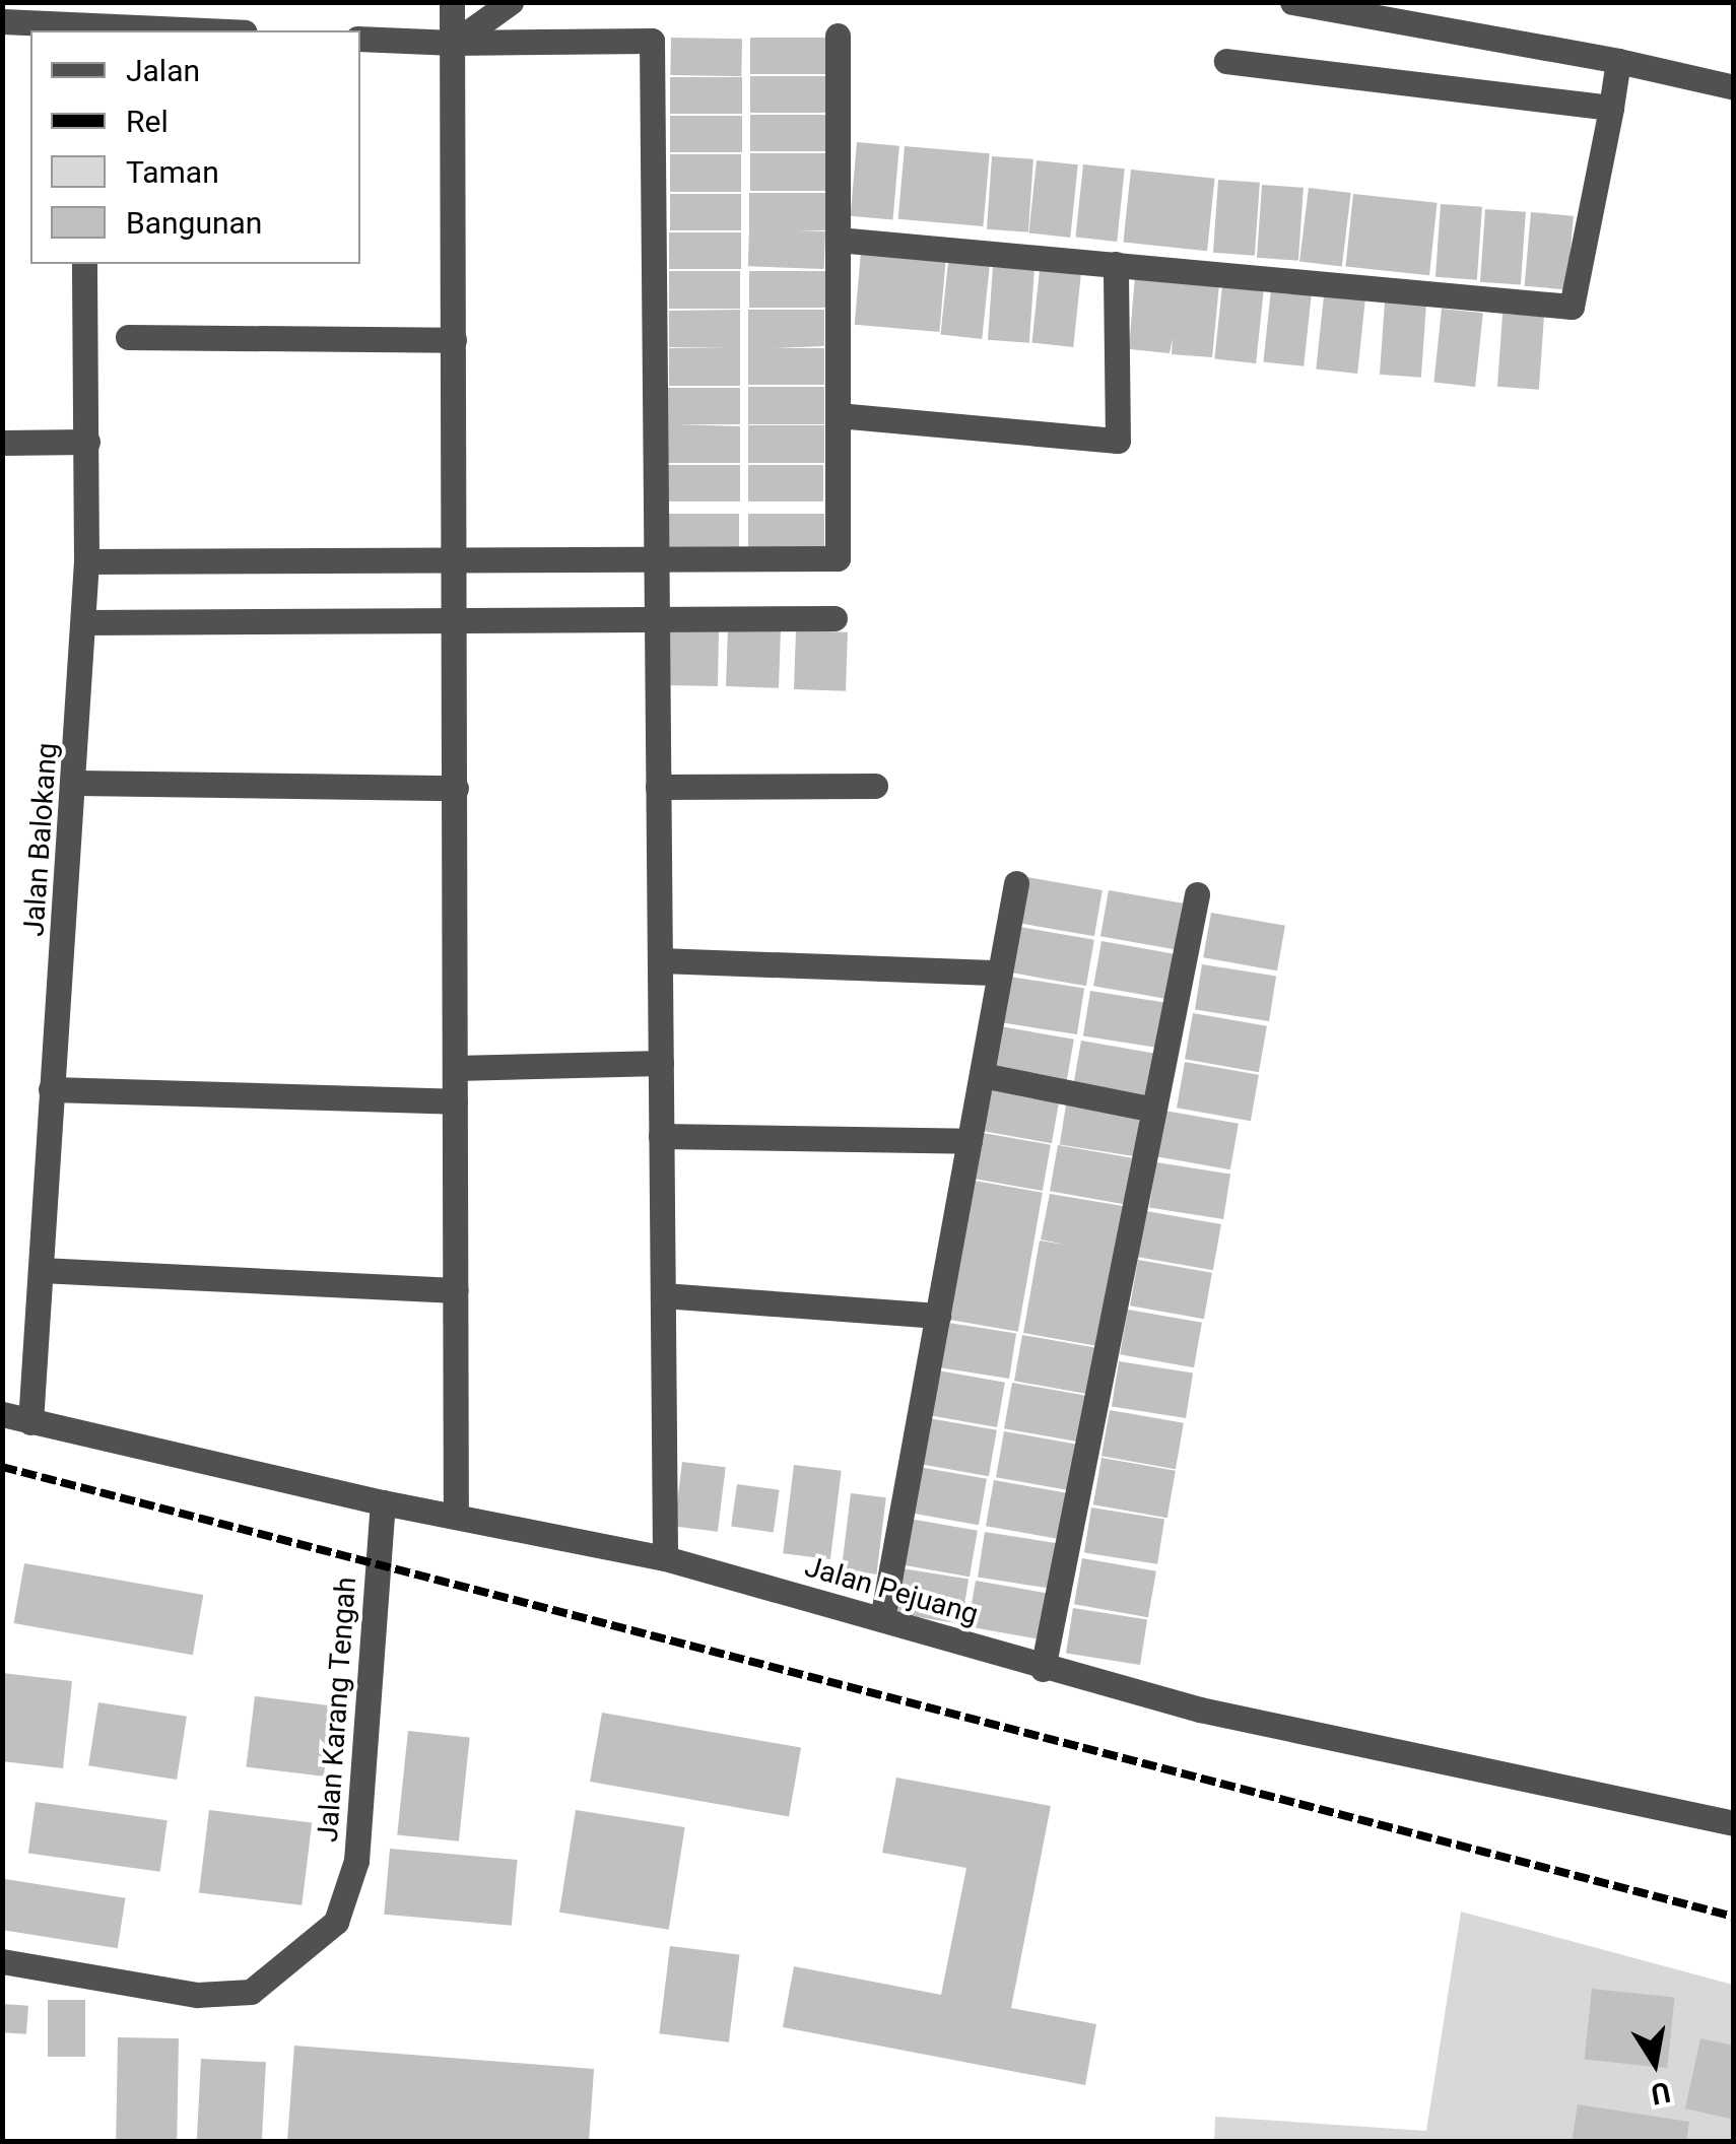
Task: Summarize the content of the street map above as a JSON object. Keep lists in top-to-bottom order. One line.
{"streets":{"street":["Jalan Balokang","Jalan Pejuang","Jalan Karang Tengah"]},"crossings":[["Jalan Balokang","Jalan Pejuang"],["Jalan Pejuang","Jalan Karang Tengah"]],"legend":["Jalan","Rel","Taman","Bangunan"],"north":"bottom"}
